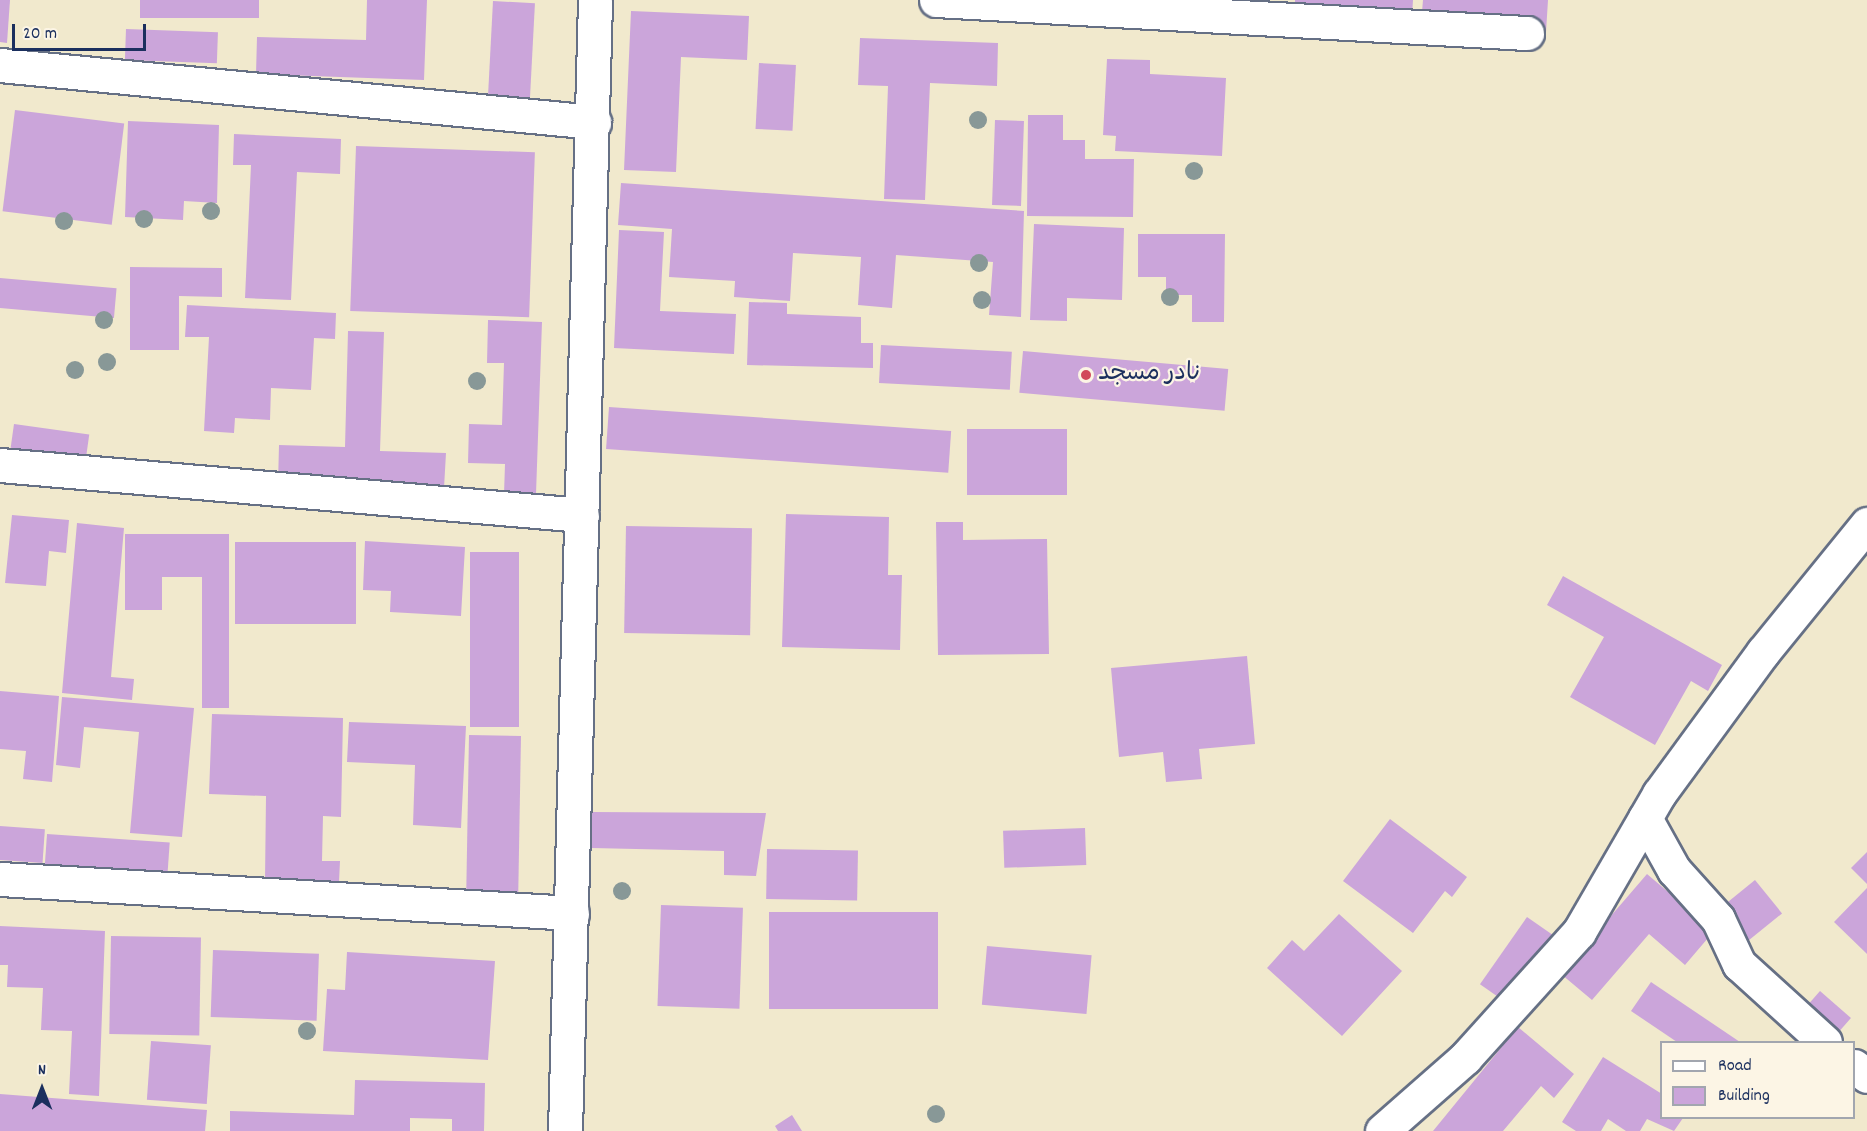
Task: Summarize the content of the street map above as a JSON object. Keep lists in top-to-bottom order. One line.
{"places":["نادر مسجد"],"legend":["Road","Building"],"scale_bar":"20 m","north":"top"}
